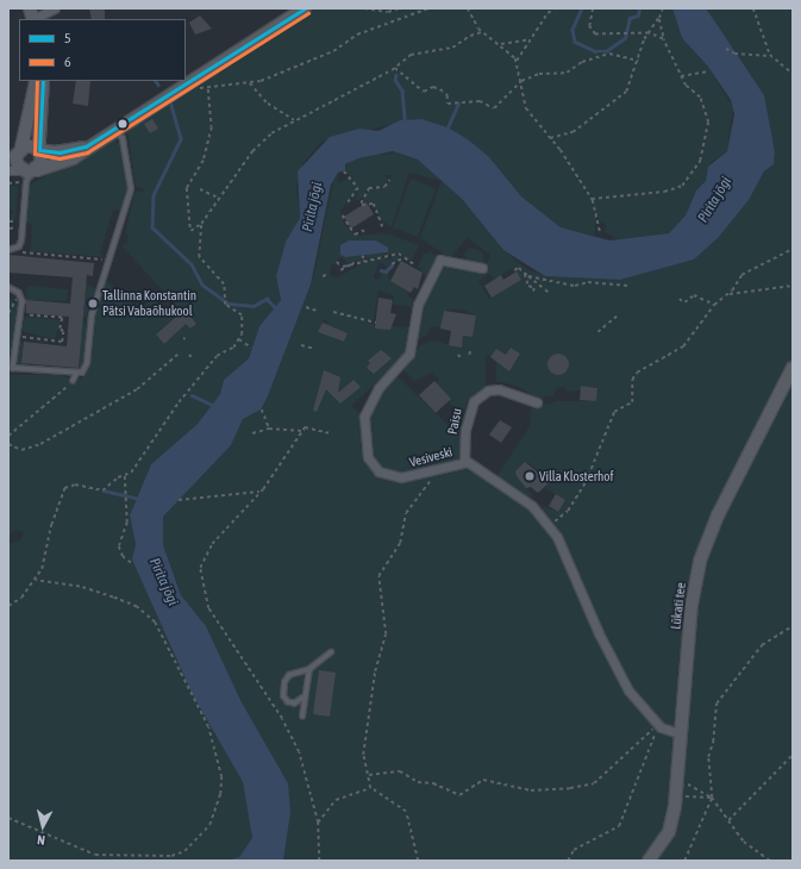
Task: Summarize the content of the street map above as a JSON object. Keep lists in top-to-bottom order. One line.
{"streets":{"street":["Paisu","Vesiveski","Lükati tee"]},"crossings":[["Paisu","Vesiveski"],["Vesiveski","Lükati tee"]],"water":["Pirita jõgi"],"places":["Tallinna Konstantin Pätsi Vabaõhukool","Villa Klosterhof"],"lines":["transit line 5","transit line 6"],"legend":["5","6"],"north":"bottom"}
